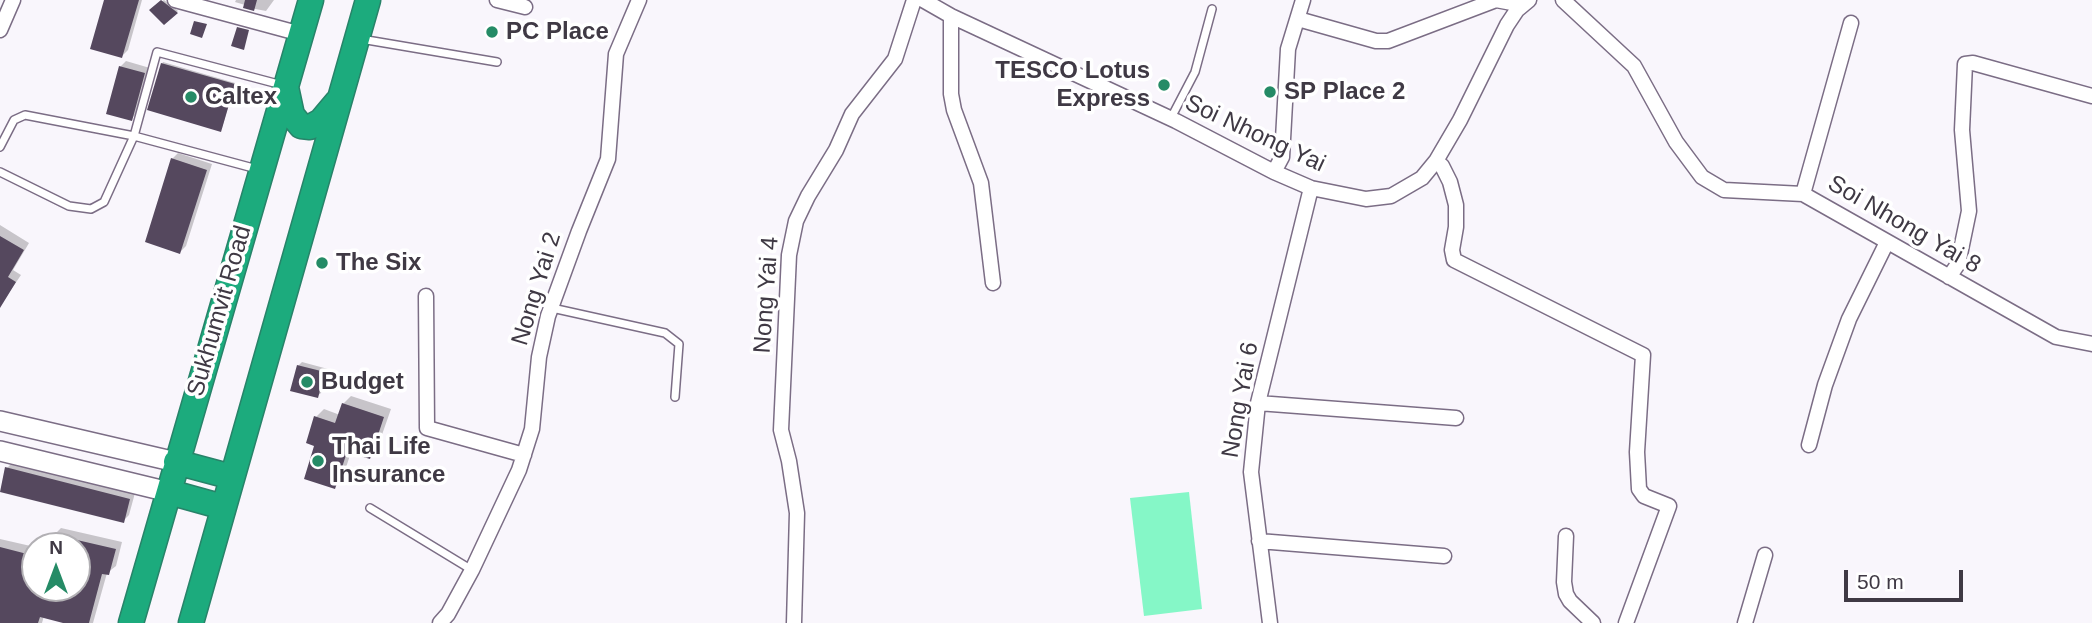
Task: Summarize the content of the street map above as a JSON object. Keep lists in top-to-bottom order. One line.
{"streets":{"highway":["Sukhumvit Road"],"street":["Soi Nhong Yai","Soi Nhong Yai 8","Nong Yai 2","Nong Yai 4","Nong Yai 6"]},"crossings":[["Soi Nhong Yai","Nong Yai 6"]],"places":["PC Place","TESCO Lotus Express","SP Place 2","Caltex","The Six","Budget","Thai Life Insurance"],"scale_bar":"50 m","north":"top"}
